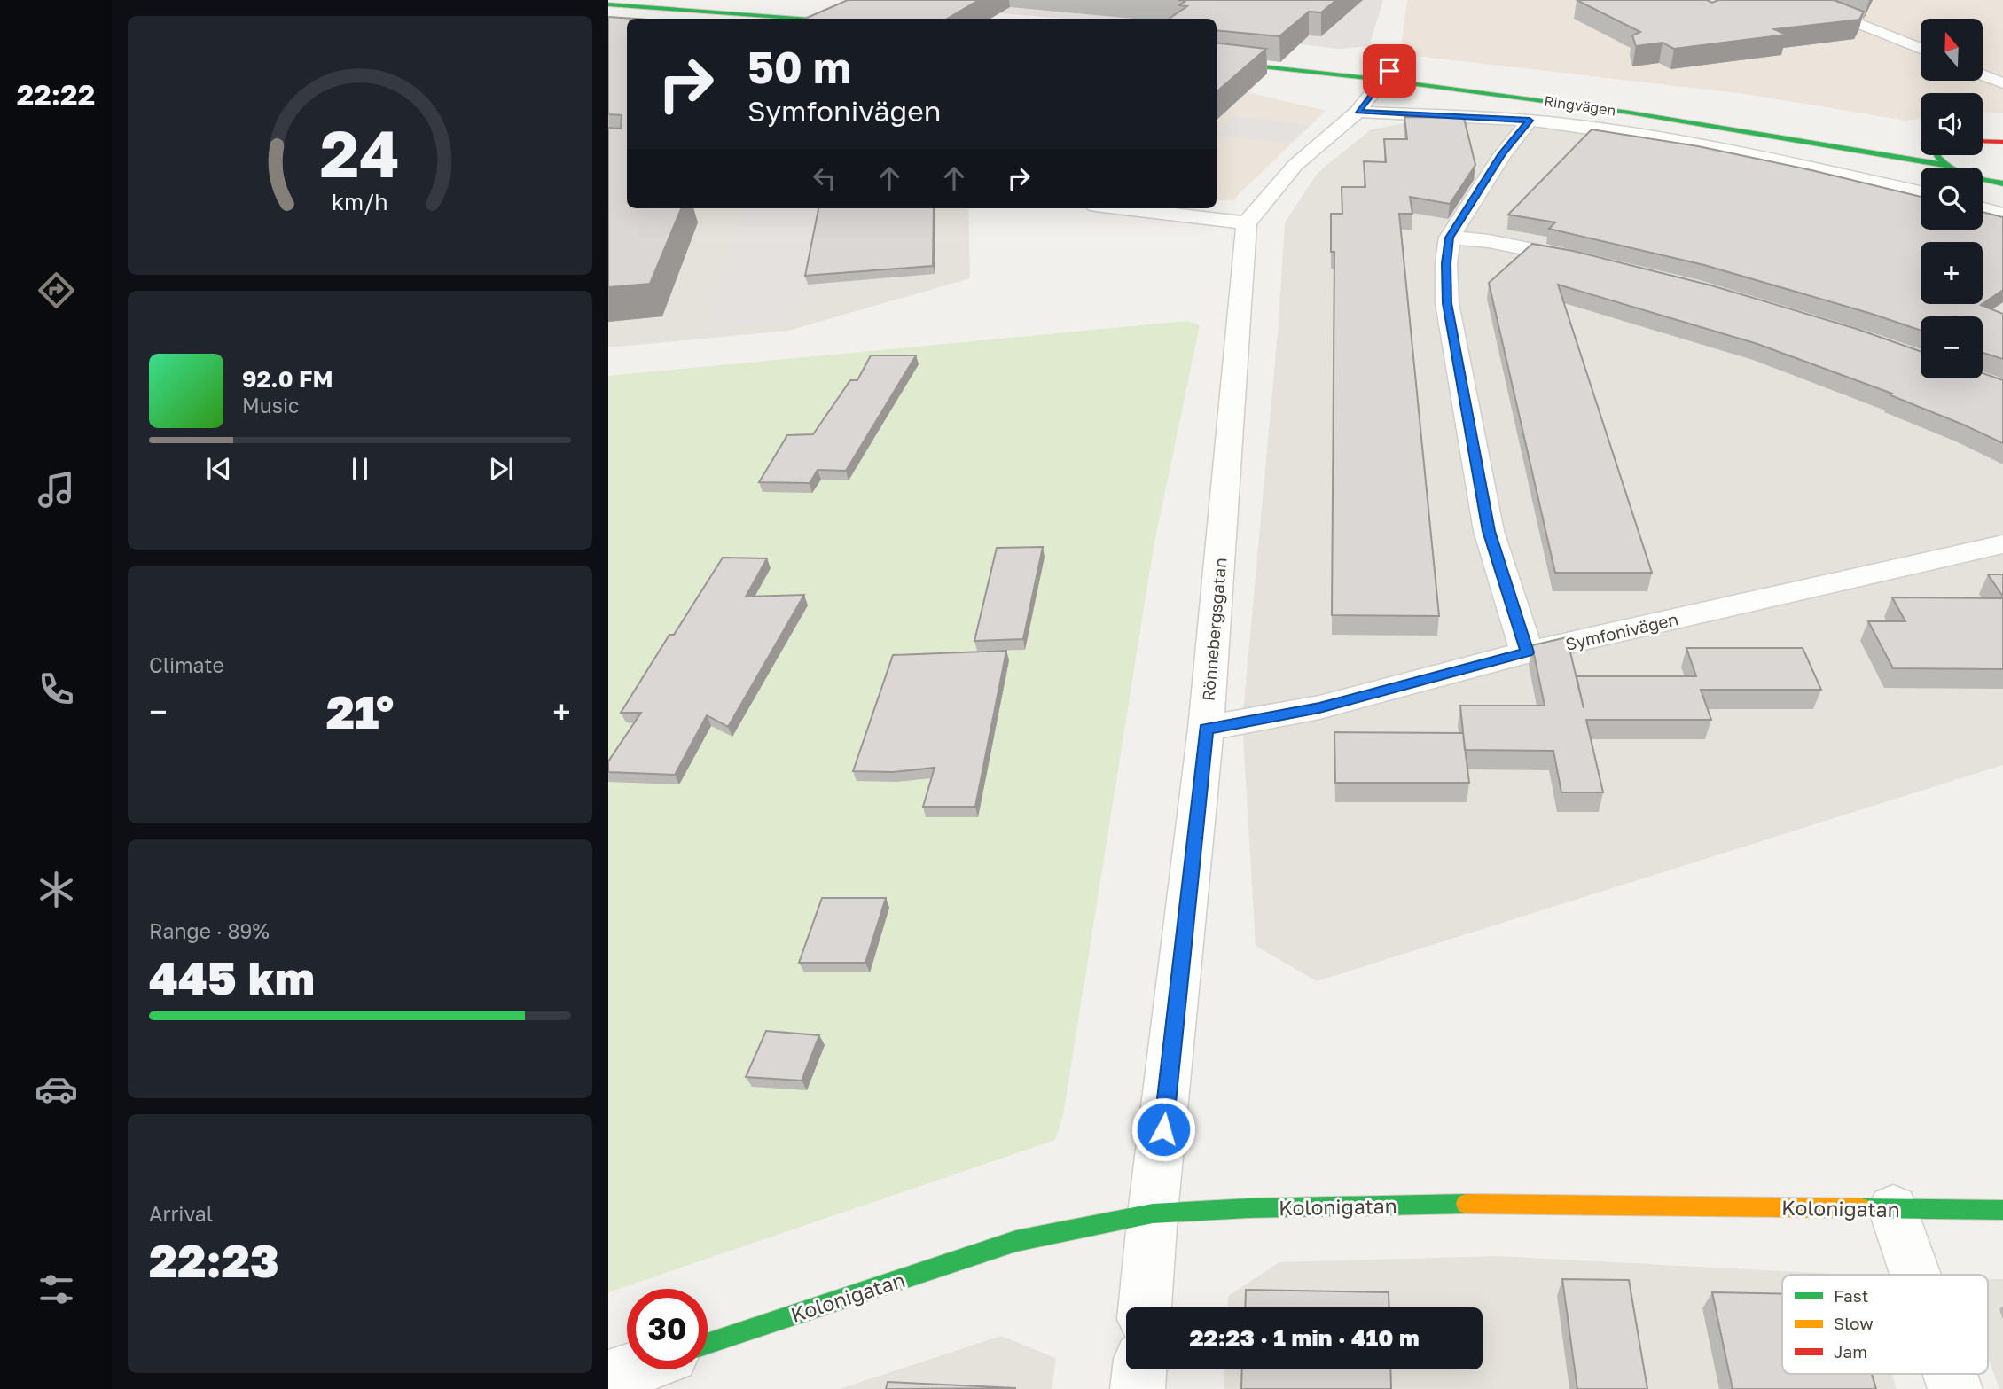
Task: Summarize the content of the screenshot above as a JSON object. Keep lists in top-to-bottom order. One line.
{"streets":{"main road":["Ringvägen","Kolonigatan"],"street":["Rönnebergsgatan","Symfonivägen"]},"crossings":[["Rönnebergsgatan","Symfonivägen"],["Rönnebergsgatan","Kolonigatan"]],"legend":["Fast","Slow","Jam"],"north":"top","page":{"tabs":"22:22","map_buttons":["+","−"],"turn":["50 m","Symfonivägen"],"song":["92.0 FM","Music"],"tile":["Climate",["Range · 89%","445 km"],["Arrival","22:23"]],"heat":["−","21°","+"],"limit":"30","trip":"22:23 · 1 min · 410 m","gauge":["24","km/h"]}}
